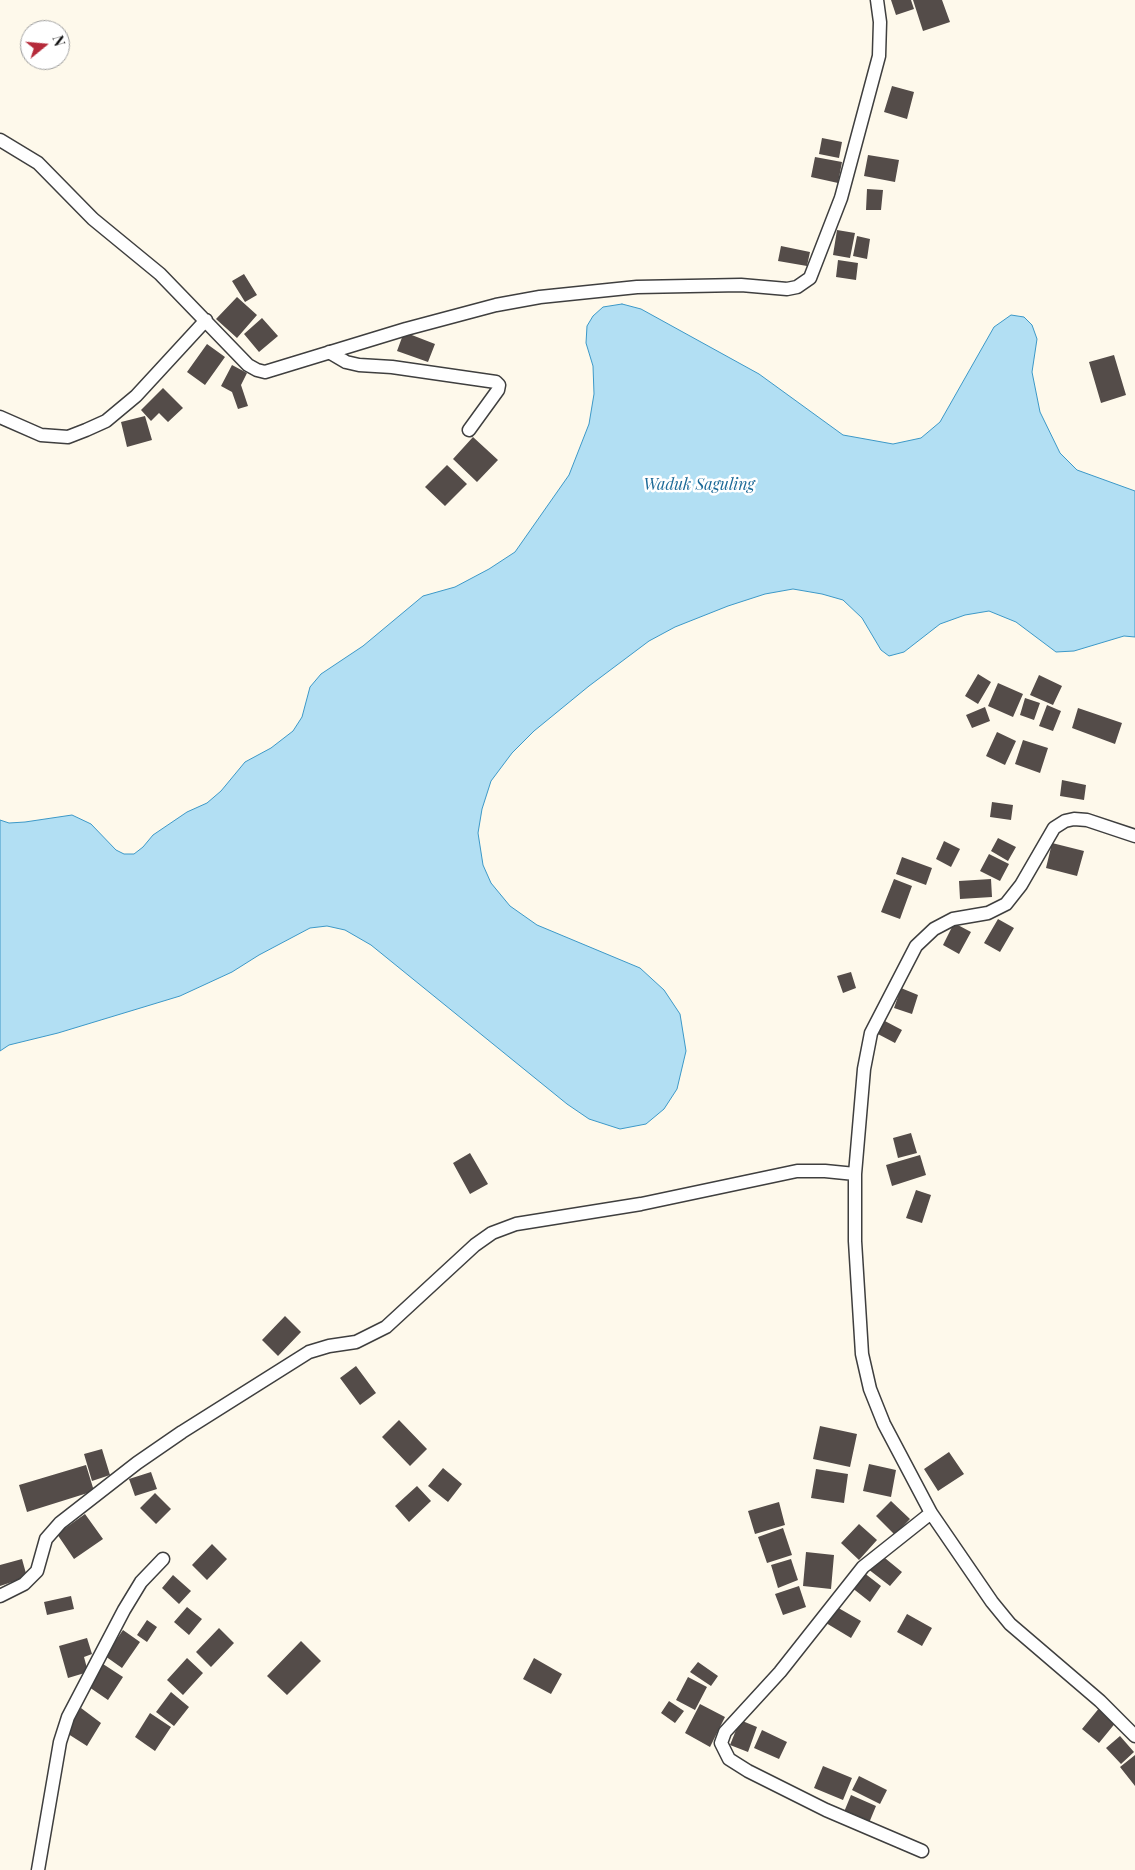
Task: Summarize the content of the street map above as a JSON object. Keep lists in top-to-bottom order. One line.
{"water":["Waduk Saguling"],"north":"right"}
